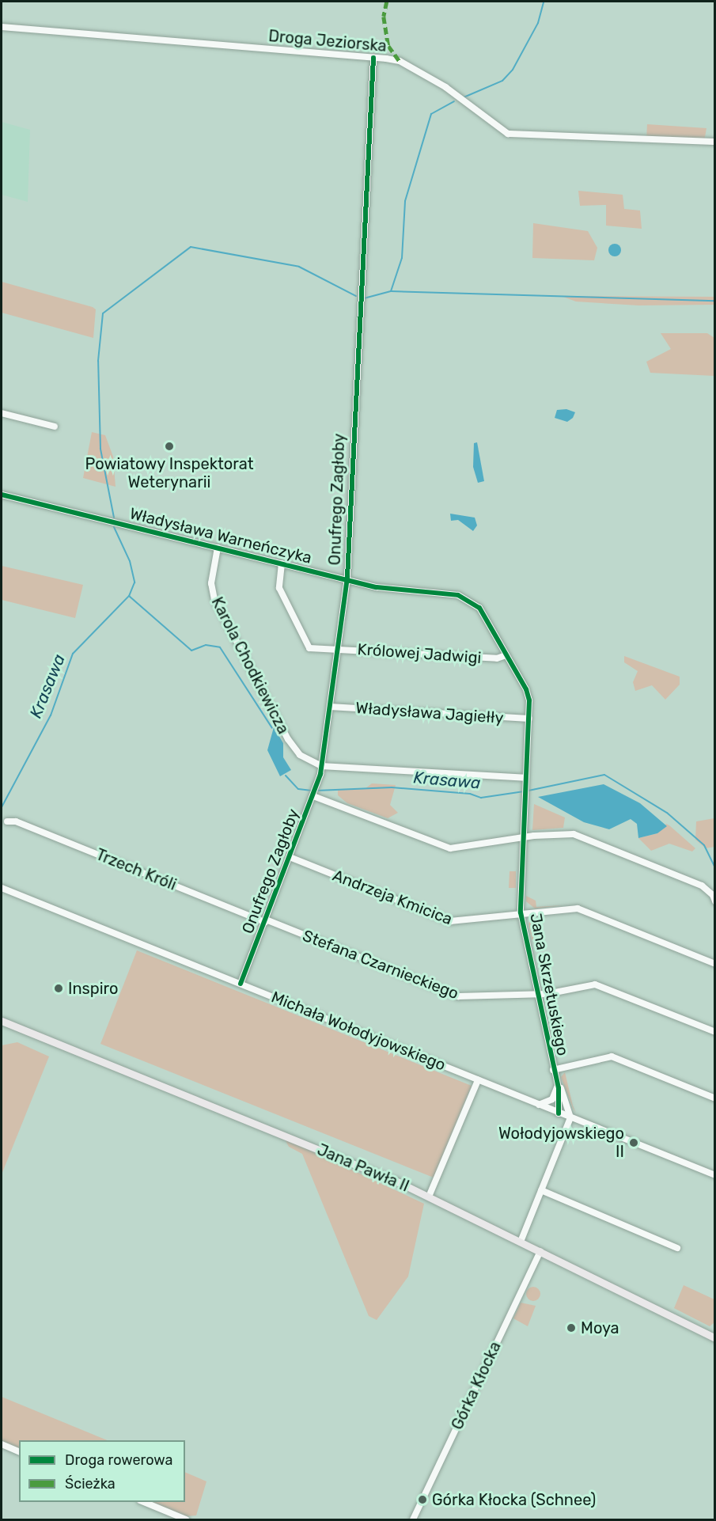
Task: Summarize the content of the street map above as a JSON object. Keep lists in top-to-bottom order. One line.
{"streets":{"main road":["Jana Pawła II"],"street":["Droga Jeziorska","Onufrego Zagłoby","Władysława Warneńczyka","Królowej Jadwigi","Karola Chodkiewicza","Władysława Jagiełły","Trzech Króli","Andrzeja Kmicica","Stefana Czarnieckiego","Jana Skrzetuskiego","Michała Wołodyjowskiego","Górka Kłocka"]},"crossings":[["Droga Jeziorska","Onufrego Zagłoby"],["Onufrego Zagłoby","Władysława Warneńczyka"],["Onufrego Zagłoby","Królowej Jadwigi"],["Onufrego Zagłoby","Karola Chodkiewicza"],["Onufrego Zagłoby","Władysława Jagiełły"],["Onufrego Zagłoby","Trzech Króli"],["Onufrego Zagłoby","Andrzeja Kmicica"],["Onufrego Zagłoby","Stefana Czarnieckiego"],["Onufrego Zagłoby","Michała Wołodyjowskiego"],["Władysława Warneńczyka","Królowej Jadwigi"],["Władysława Warneńczyka","Karola Chodkiewicza"],["Władysława Warneńczyka","Władysława Jagiełły"],["Władysława Warneńczyka","Jana Skrzetuskiego"],["Władysława Jagiełły","Jana Skrzetuskiego"],["Trzech Króli","Stefana Czarnieckiego"],["Andrzeja Kmicica","Jana Skrzetuskiego"],["Stefana Czarnieckiego","Jana Skrzetuskiego"],["Jana Skrzetuskiego","Michała Wołodyjowskiego"],["Jana Pawła II","Górka Kłocka"]],"water":["Krasawa"],"places":["Powiatowy Inspektorat Weterynarii","Inspiro","Wołodyjowskiego II","Moya","Górka Kłocka (Schnee)"],"legend":["Droga rowerowa","Ścieżka"]}
